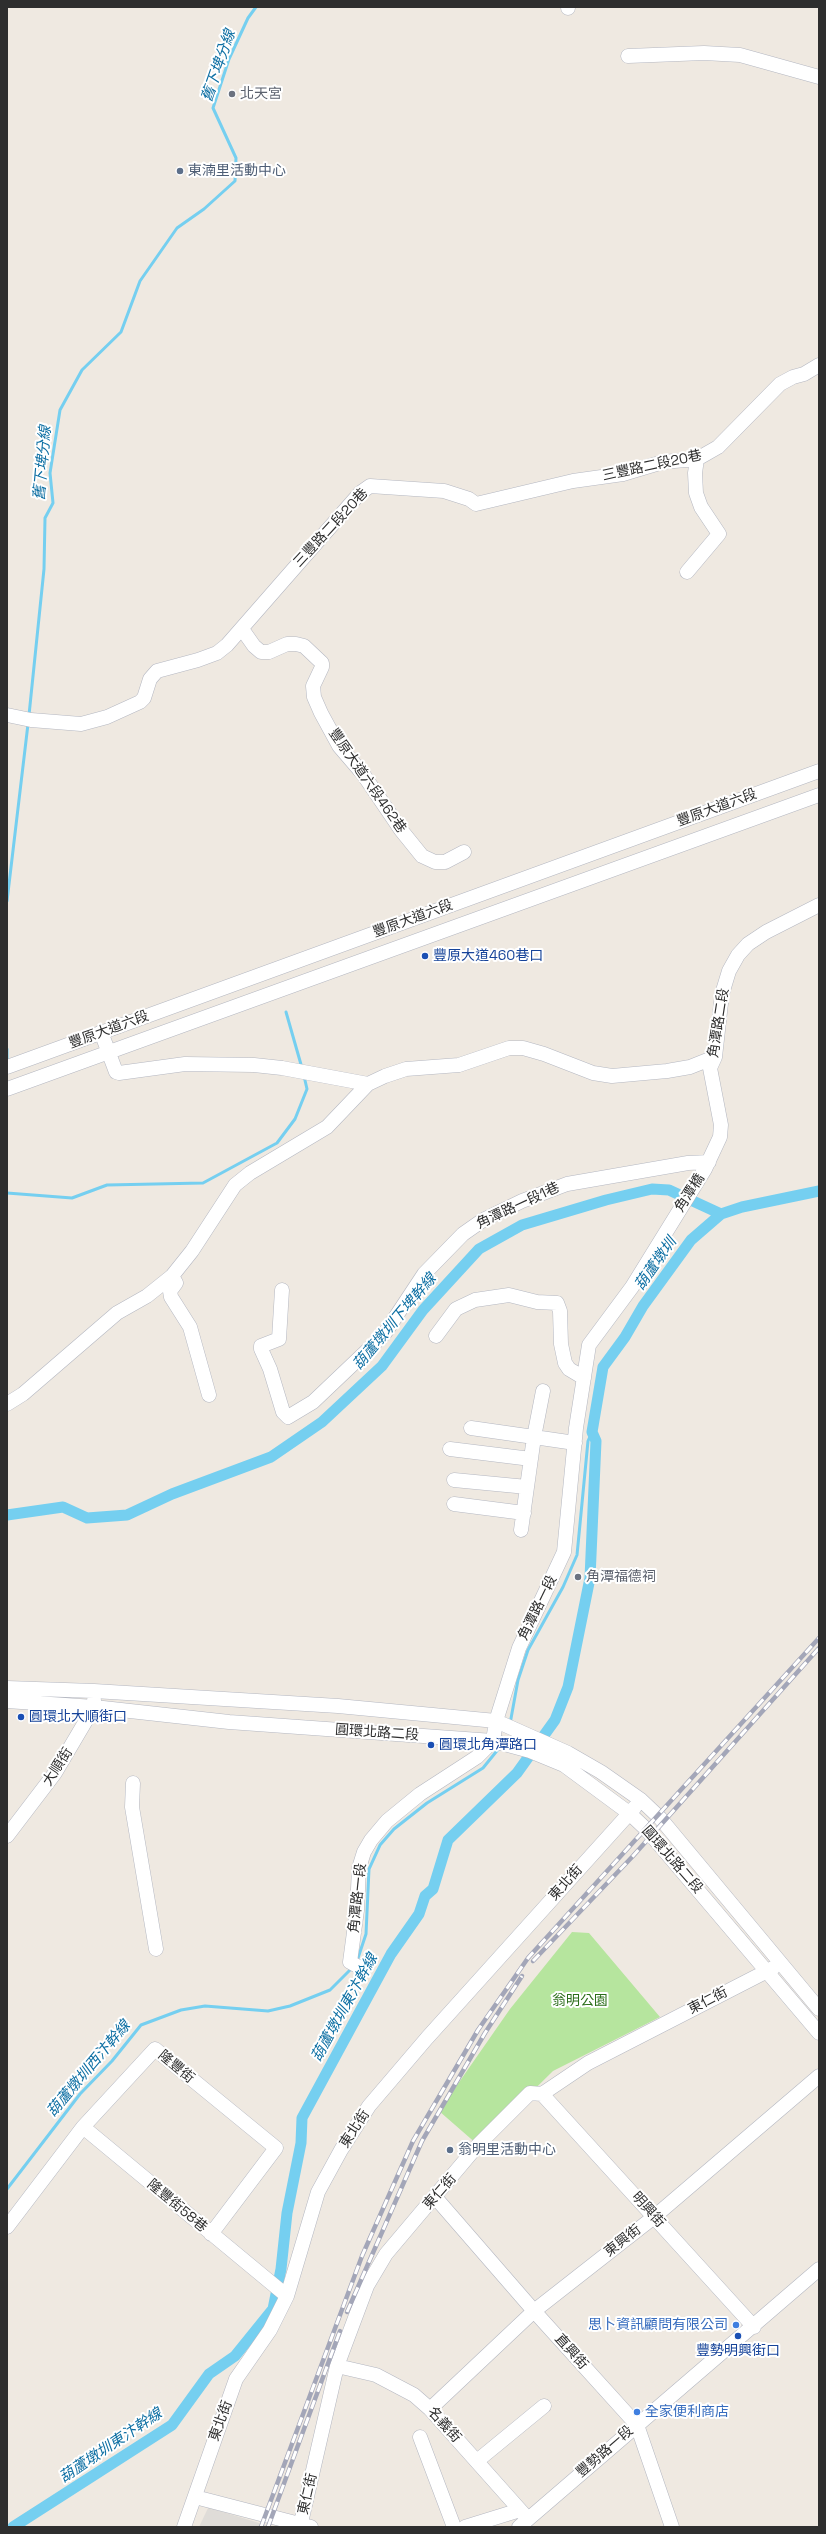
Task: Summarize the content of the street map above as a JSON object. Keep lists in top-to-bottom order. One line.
{"streets":{"street":["三豐路二段20巷","豐原大道六段462巷","豐原大道六段","角潭路二段","角潭橋","角潭路一段1巷","角潭路一段","圓環北路二段","大順街","東北街","東仁街","隆豐街","隆豐街58巷","明興街","東興街","直興街","名義街","豐勢路一段"]},"crossings":[["三豐路二段20巷","豐原大道六段462巷"],["角潭路二段","角潭橋"],["角潭路二段","角潭路一段1巷"],["角潭橋","角潭路一段1巷"],["角潭橋","角潭路一段"],["角潭路一段","圓環北路二段"],["圓環北路二段","大順街"],["圓環北路二段","東北街"],["圓環北路二段","東仁街"],["東北街","隆豐街58巷"],["東仁街","明興街"],["東仁街","直興街"],["東仁街","名義街"],["隆豐街","隆豐街58巷"],["明興街","東興街"],["明興街","豐勢路一段"],["東興街","直興街"],["東興街","名義街"],["直興街","豐勢路一段"],["名義街","豐勢路一段"]],"water":["舊下埤分線","葫蘆墩圳","葫蘆墩圳下埤幹線","葫蘆墩圳東汴幹線","葫蘆燉圳西汴幹線"],"parks":["翁明公園"],"places":["北天宮","東湳里活動中心","豐原大道460巷口","角潭福德祠","圓環北大順街口","圓環北角潭路口","翁明里活動中心","思卜資訊顧問有限公司","豐勢明興街口","全家便利商店"]}
